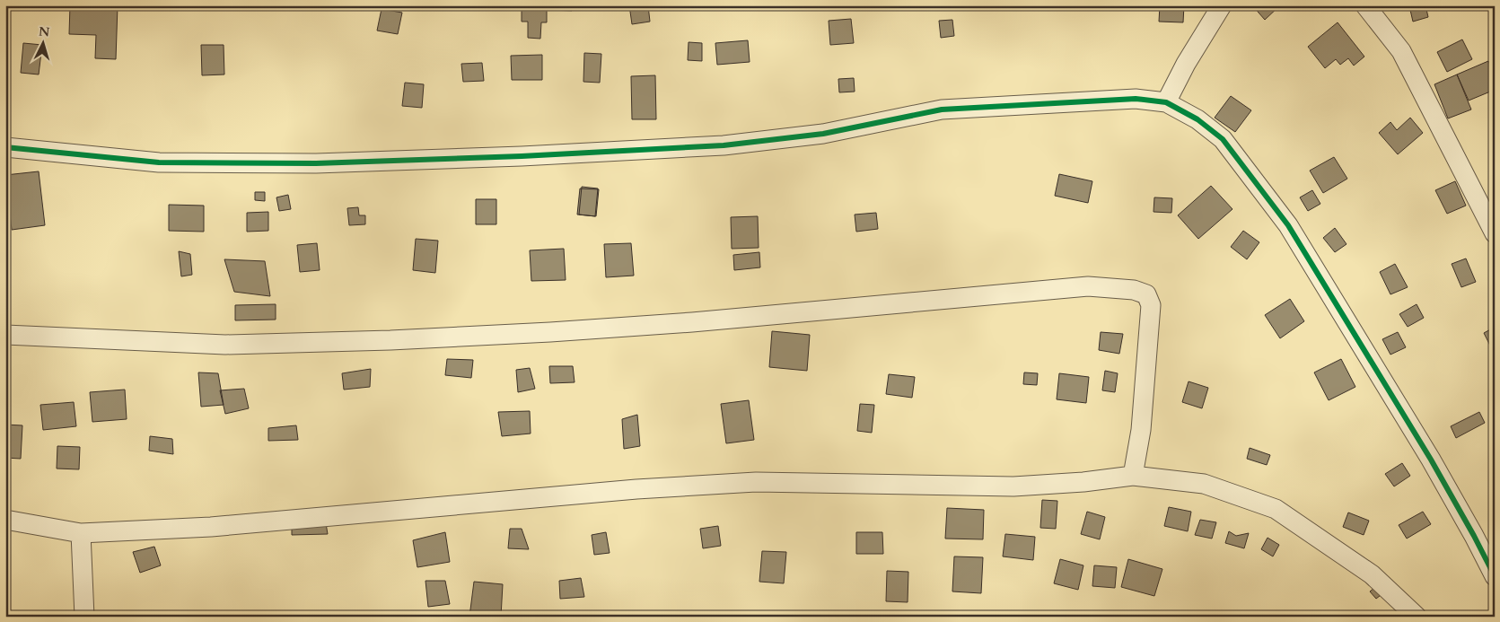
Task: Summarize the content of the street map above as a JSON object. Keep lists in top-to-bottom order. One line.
{"north":"top"}
